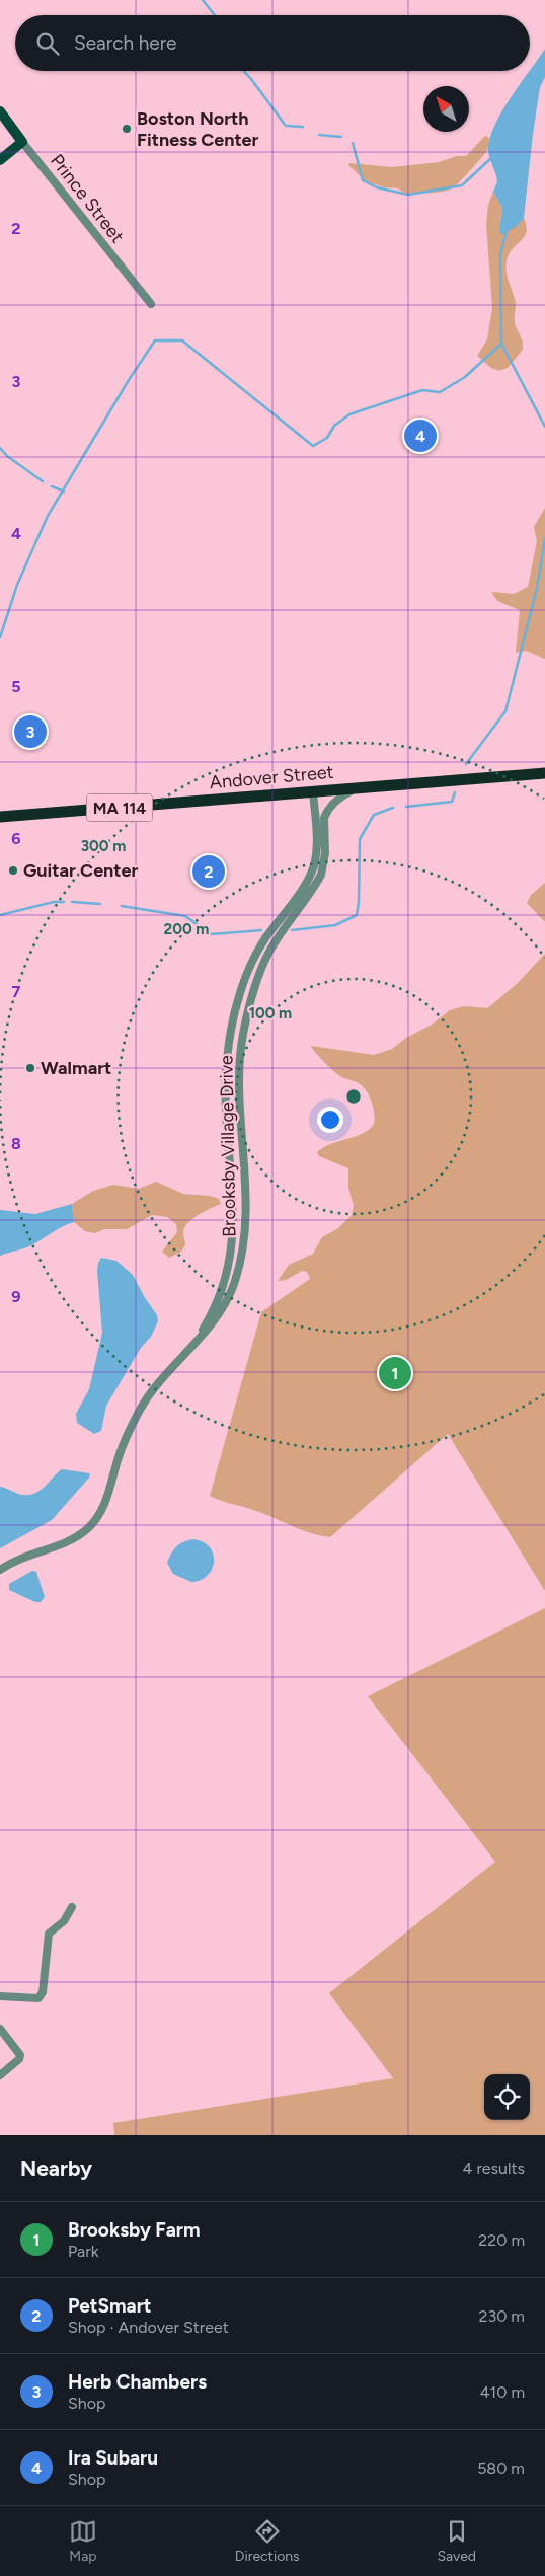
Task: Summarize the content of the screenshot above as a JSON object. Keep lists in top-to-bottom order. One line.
{"streets":{"highway":["Andover Street","MA 114"],"main road":["Prince Street"],"street":["Brooksby Village Drive"]},"crossings":[["Andover Street","Brooksby Village Drive"]],"places":["Boston North Fitness Center","Guitar Center","Walmart"],"north":"top left","page":{"search":"Search here","pins":["4","3","2","1"],"heading":["Nearby","4 results"],"list":[{"mark":"1","name":"Brooksby Farm","note":"Park","value":"220 m"},{"mark":"2","name":"PetSmart","note":"Shop · Andover Street","value":"230 m"},{"mark":"3","name":"Herb Chambers","note":"Shop","value":"410 m"},{"mark":"4","name":"Ira Subaru","note":"Shop","value":"580 m"}],"nav":["Map","Directions","Saved"]},"grid":{"rows":["2","3","4","5","6","7","8","9"]},"rings":["300 m","200 m","100 m"]}
